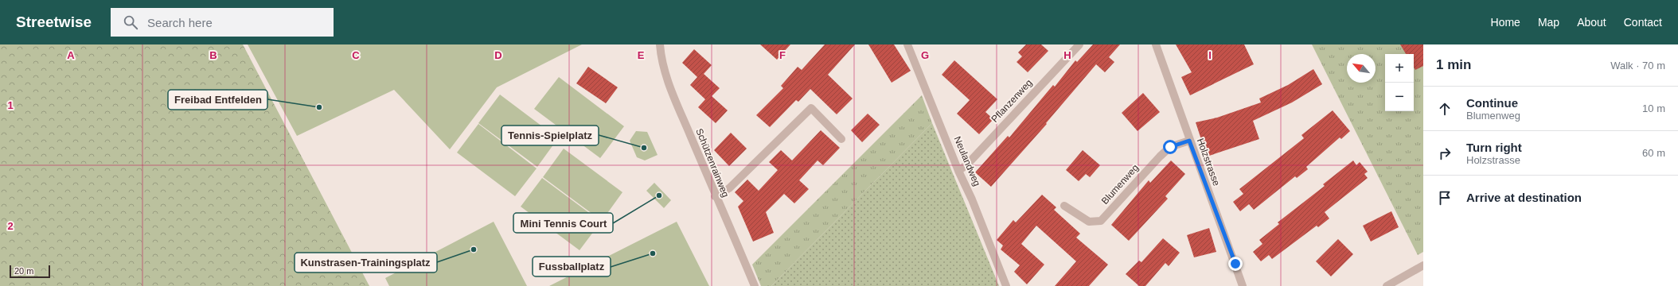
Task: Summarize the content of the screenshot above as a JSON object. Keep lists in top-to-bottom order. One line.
{"streets":{"street":["Pflanzenweg","Neulandweg","Holzstrasse","Schützenrainweg","Blumenweg"]},"crossings":[["Pflanzenweg","Neulandweg"],["Holzstrasse","Blumenweg"]],"places":["Freibad Entfelden","Tennis-Spielplatz","Mini Tennis Court","Kunstrasen-Trainingsplatz","Fussballplatz"],"scale_bar":"20 m","north":"top left","page":{"header":"Streetwise","search":"Search here","nav":["Home","Map","About","Contact"],"heading":["1 min","Walk · 70 m"],"map_buttons":["+","−"],"list":[["Continue","Blumenweg","10 m"],["Turn right","Holzstrasse","60 m"],"Arrive at destination"],"scale":"20 m"},"grid":{"columns":["A","B","C","D","E","F","G","H","I"],"rows":["1","2"]}}
